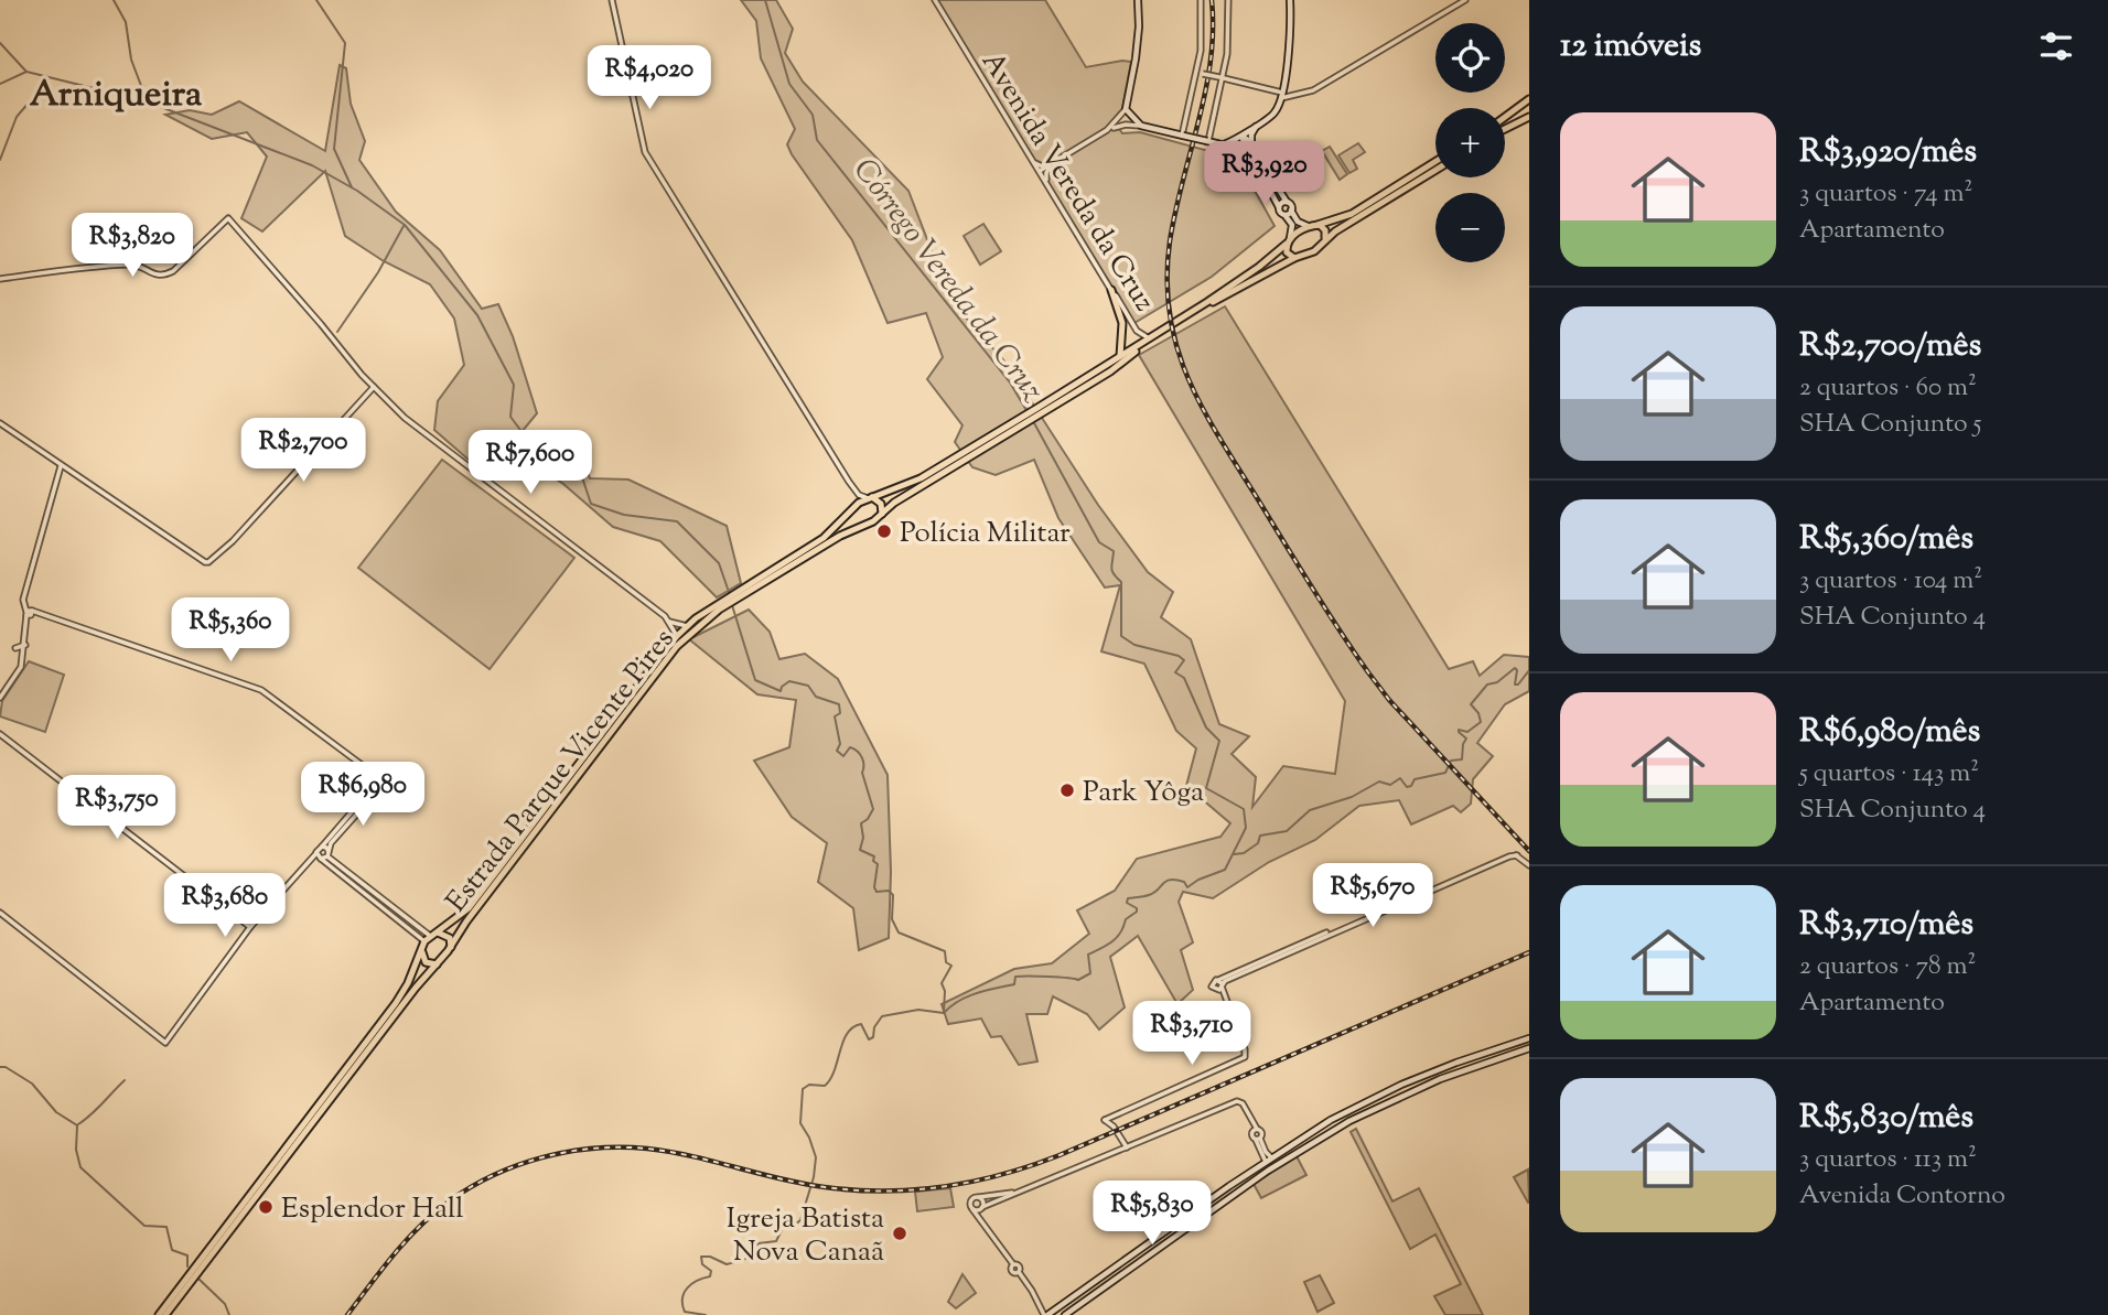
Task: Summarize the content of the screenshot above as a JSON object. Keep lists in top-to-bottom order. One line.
{"streets":{"main road":["Estrada Parque Vicente Pires"],"street":["Avenida Vereda da Cruz"]},"districts":["Arniqueira"],"water":["Córrego Vereda da Cruz"],"places":["Polícia Militar","Park Yôga","Esplendor Hall","Igreja Batista Nova Canaã"],"page":{"heading":"12 imóveis","map_buttons":["+","−"],"price":["R$4,020","R$3,920","R$3,820","R$2,700","R$7,600","R$5,360","R$6,980","R$3,750","R$5,670","R$3,680","R$3,710","R$5,830"],"list":[{"name":"R$3,920/mês","note":"3 quartos · 74 m² · Apartamento"},{"name":"R$2,700/mês","note":"2 quartos · 60 m² · SHA Conjunto 5"},{"name":"R$5,360/mês","note":"3 quartos · 104 m² · SHA Conjunto 4"},{"name":"R$6,980/mês","note":"5 quartos · 143 m² · SHA Conjunto 4"},{"name":"R$3,710/mês","note":"2 quartos · 78 m² · Apartamento"},{"name":"R$5,830/mês","note":"3 quartos · 113 m² · Avenida Contorno"}]}}
